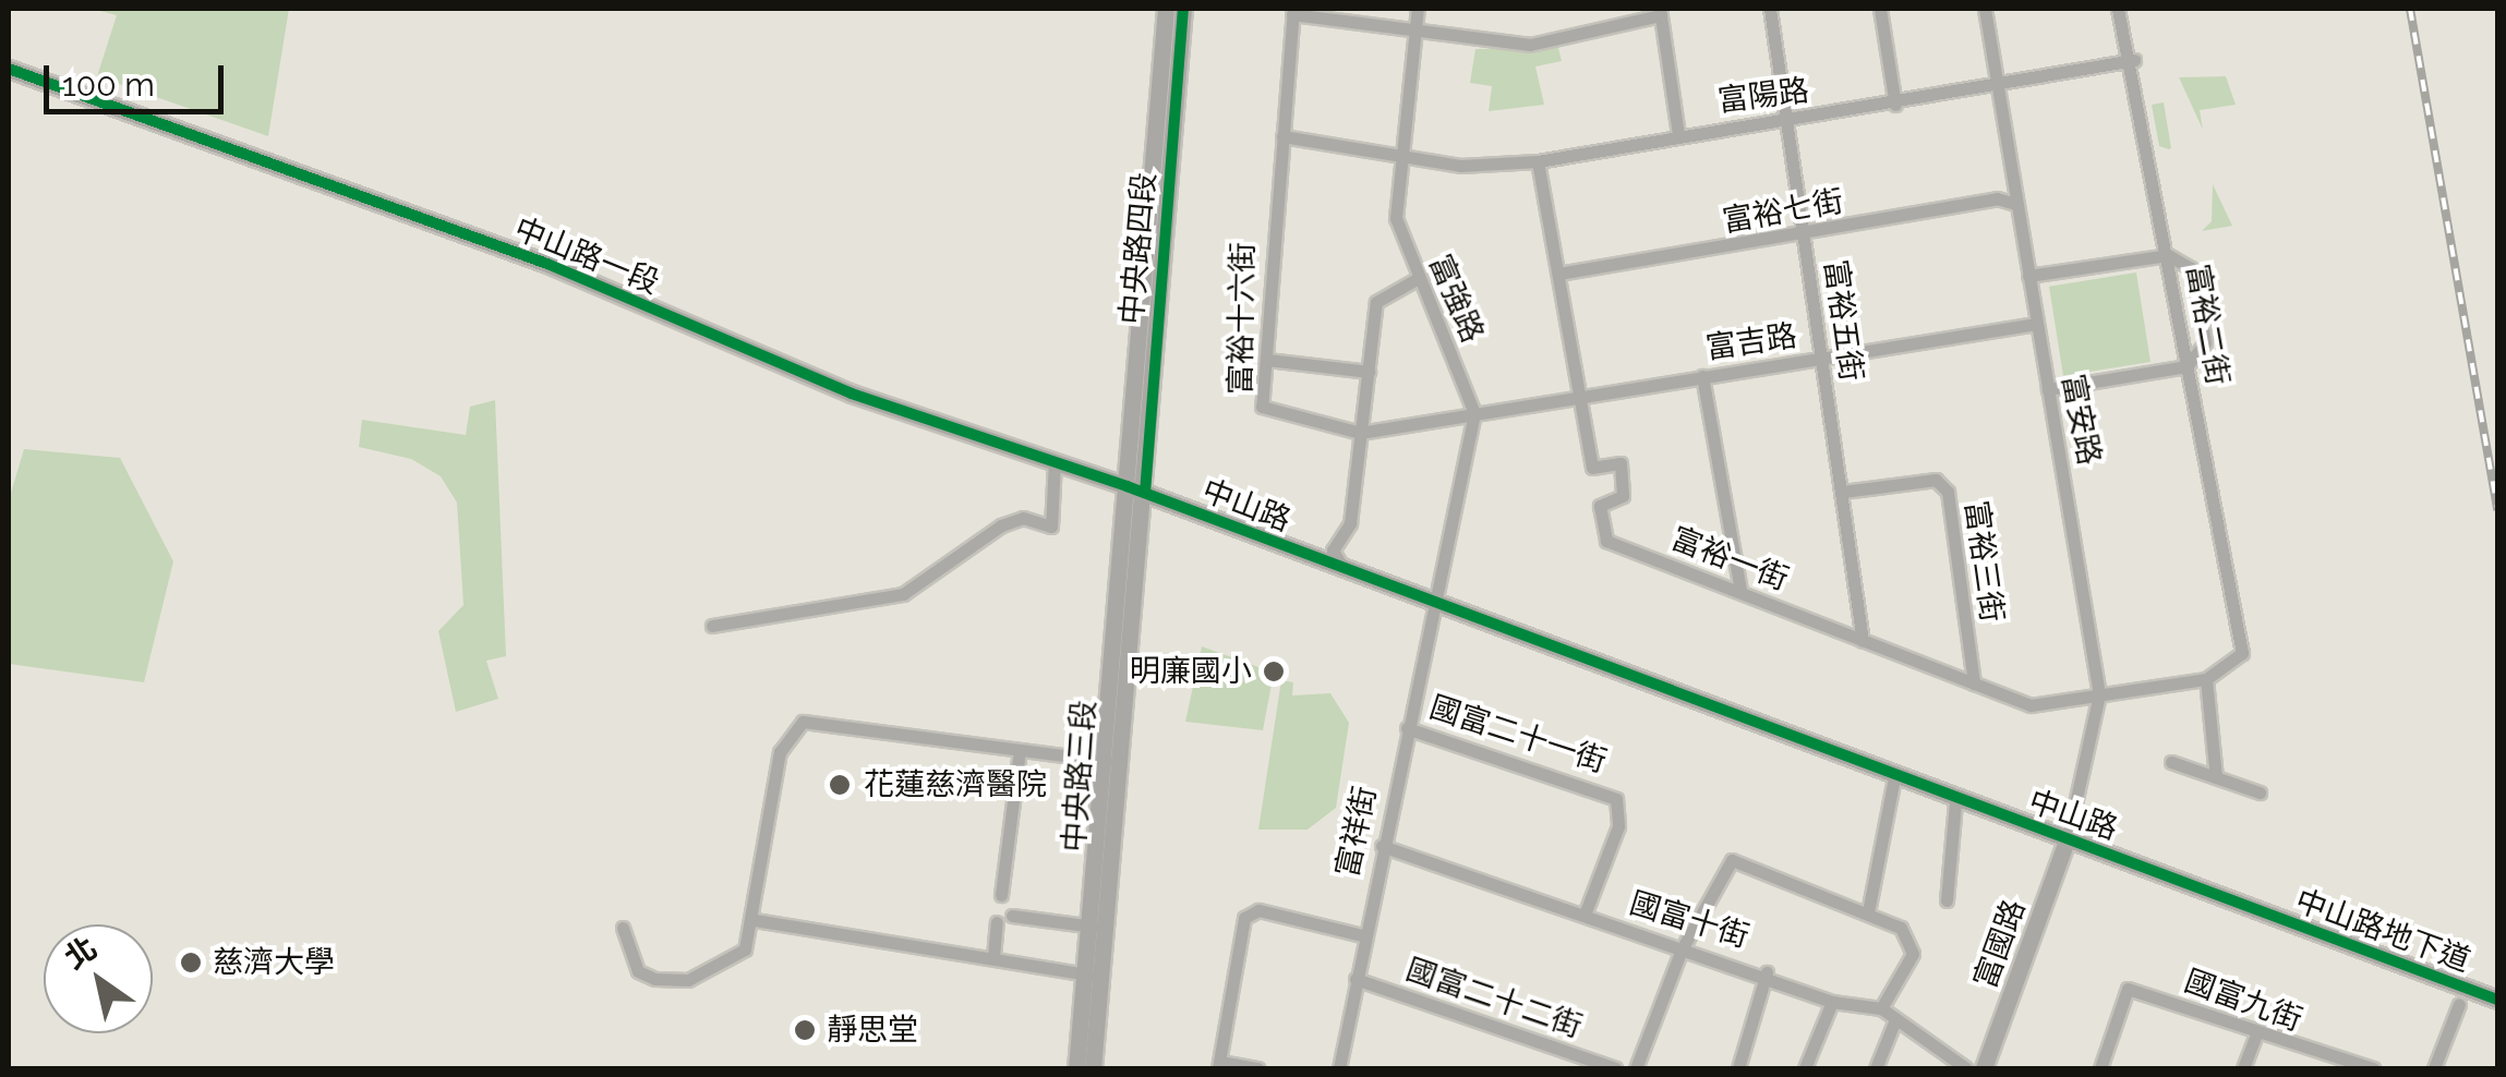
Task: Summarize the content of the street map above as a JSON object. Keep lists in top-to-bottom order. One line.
{"streets":{"street":["富陽路","富裕七街","中央路四段","中山路一段","富強路","富裕十六街","富裕五街","富裕二街","富吉路","富安路","中山路","富裕一街","富裕三街","國富二十一街","中央路三段","富祥街","國富十街","中山路地下道","富國路","國富二十二街","國富九街"]},"crossings":[["富陽路","富強路"],["富陽路","富裕五街"],["富陽路","富裕二街"],["富陽路","富安路"],["富陽路","富裕一街"],["富裕七街","富裕五街"],["富裕七街","富安路"],["富裕七街","富裕一街"],["中央路四段","中山路一段"],["中央路四段","中山路"],["中央路四段","中央路三段"],["中山路一段","中山路"],["中山路一段","中央路三段"],["富強路","富裕十六街"],["富強路","富吉路"],["富裕十六街","富吉路"],["富裕五街","富吉路"],["富裕五街","富裕一街"],["富裕五街","富裕三街"],["富裕二街","富裕一街"],["富吉路","富安路"],["富吉路","富裕一街"],["富安路","中山路"],["富安路","富裕一街"],["富安路","富國路"],["中山路","中央路三段"],["中山路","富祥街"],["中山路","中山路地下道"],["中山路","富國路"],["富裕一街","富裕三街"],["國富二十一街","富祥街"],["國富二十一街","國富十街"],["富祥街","國富十街"],["富祥街","國富二十二街"]],"places":["明廉國小","花蓮慈濟醫院","慈濟大學","靜思堂"],"scale_bar":"100 m","north":"top left"}
